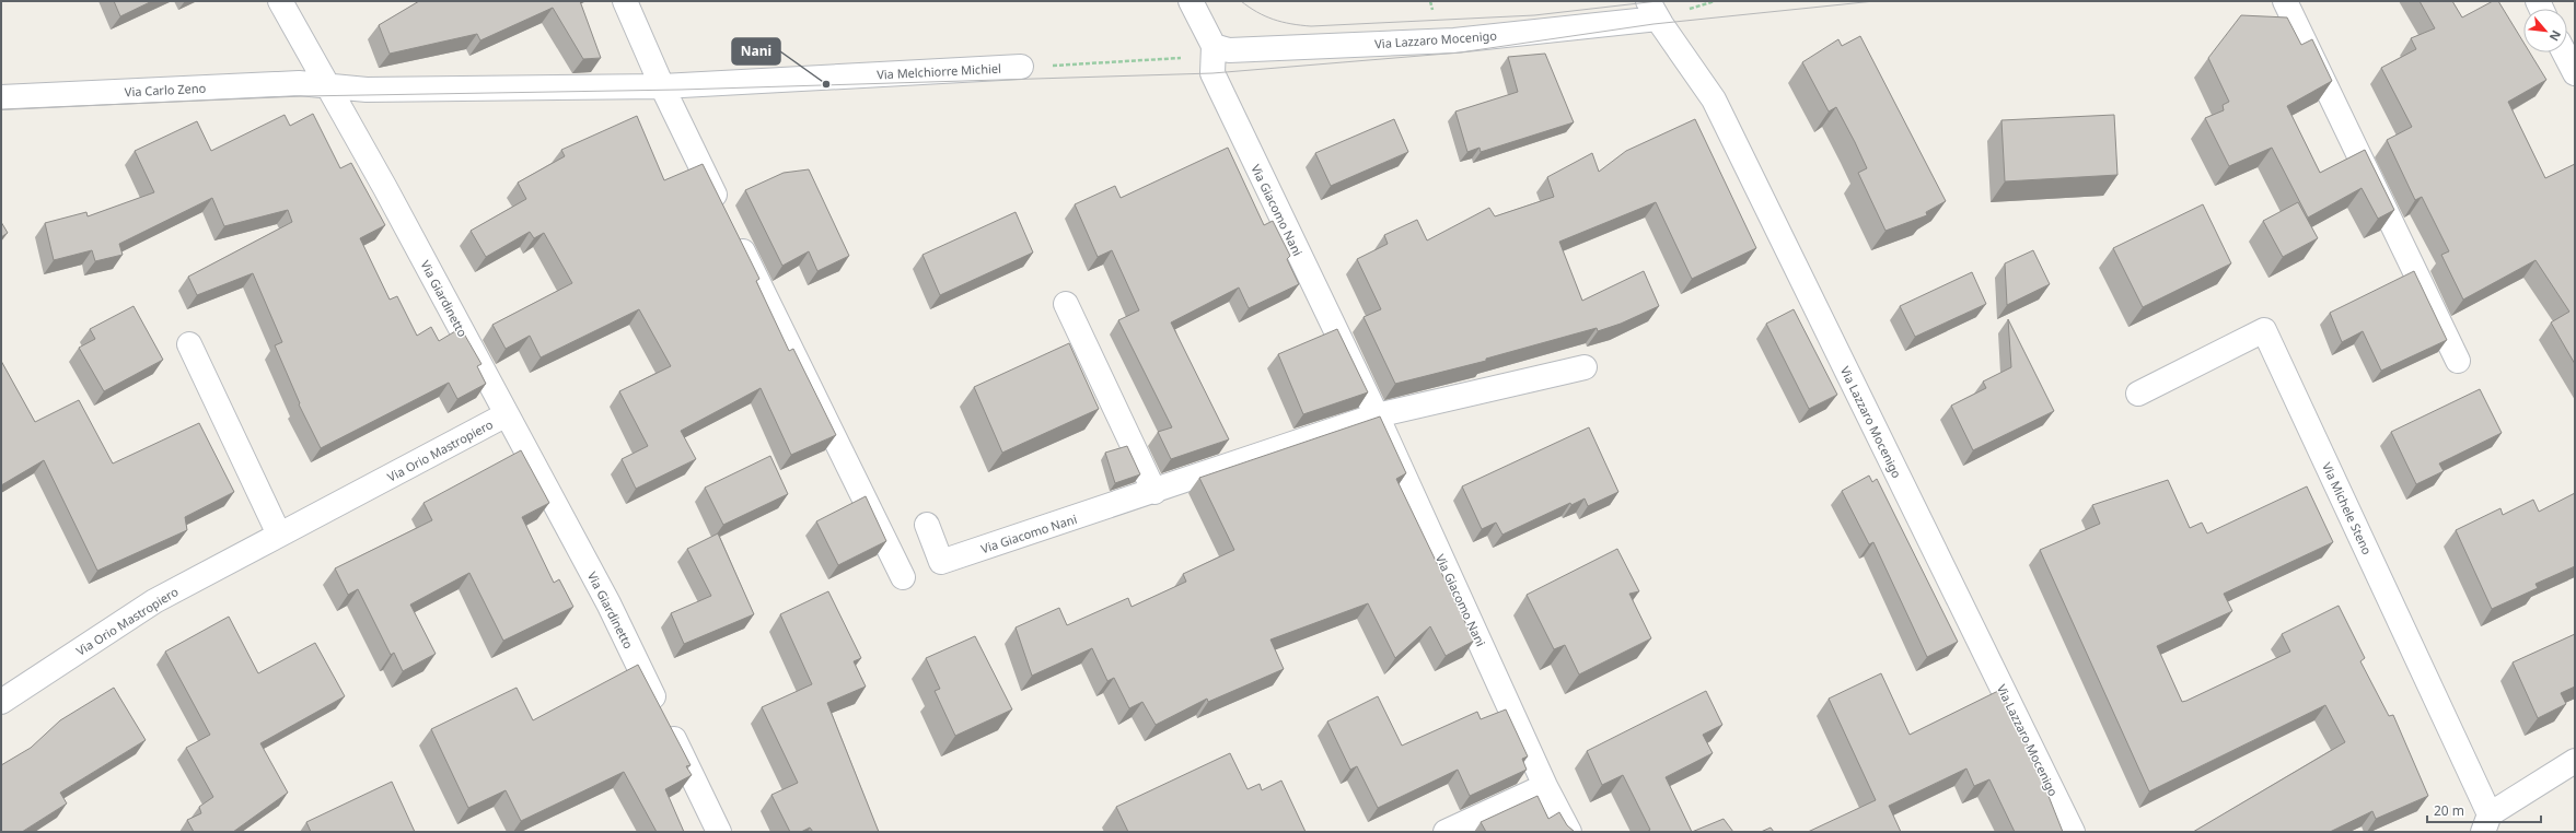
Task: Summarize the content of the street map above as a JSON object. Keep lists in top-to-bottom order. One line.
{"streets":{"street":["Via Lazzaro Mocenigo","Via Melchiorre Michiel","Via Carlo Zeno","Via Giacomo Nani","Via Giardinetto","Via Orio Mastropiero","Via Michele Steno"]},"crossings":[["Via Lazzaro Mocenigo","Via Giacomo Nani"],["Via Carlo Zeno","Via Giardinetto"],["Via Giardinetto","Via Orio Mastropiero"]],"places":["Nani"],"scale_bar":"20 m","north":"bottom right"}
